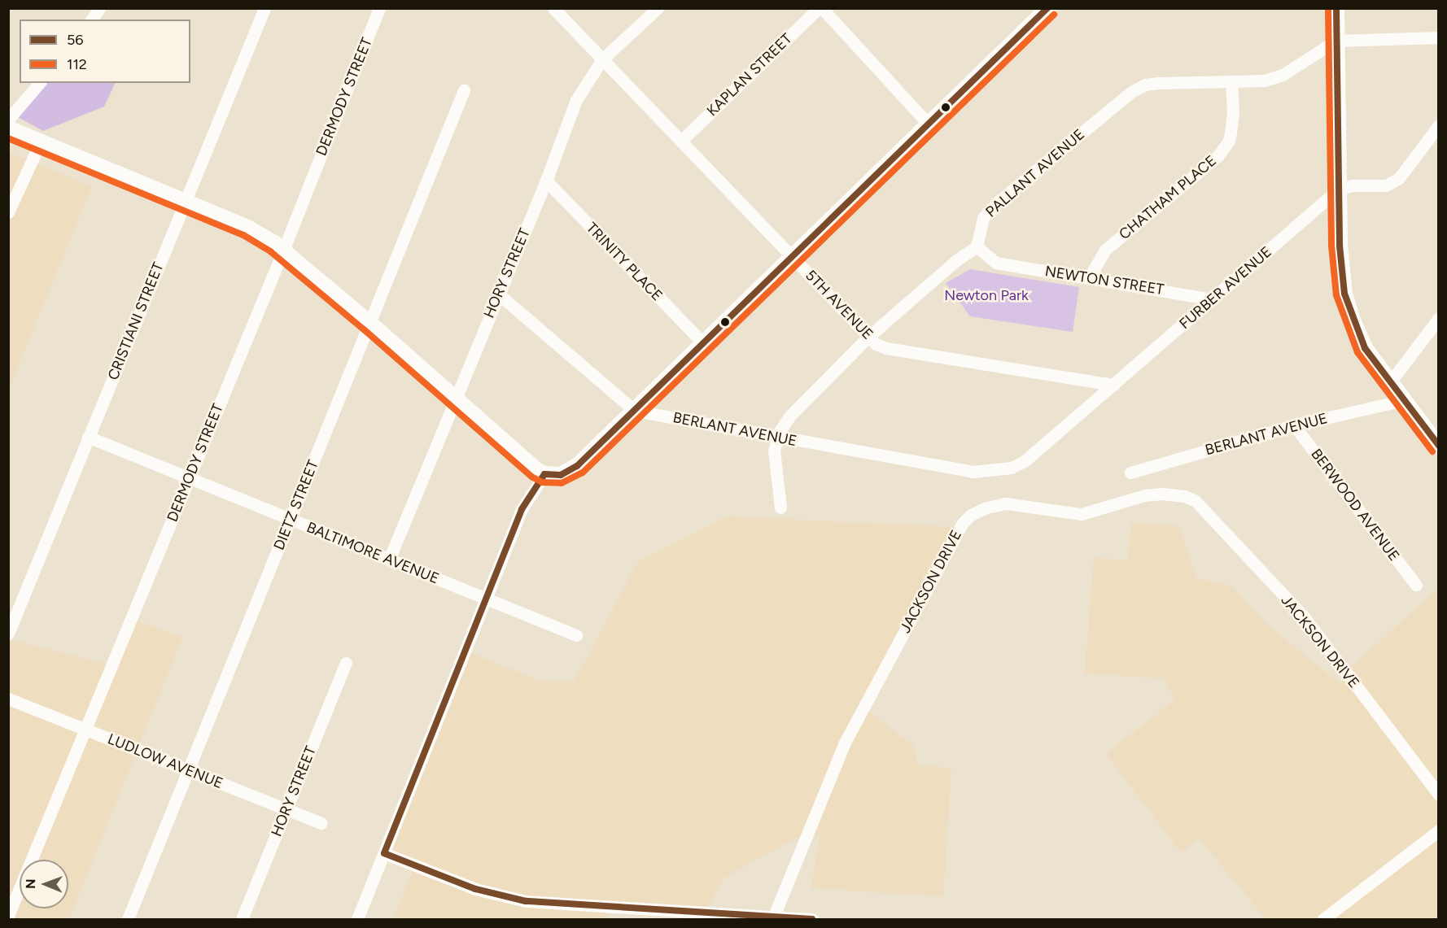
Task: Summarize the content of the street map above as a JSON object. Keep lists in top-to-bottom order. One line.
{"streets":{"street":["KAPLAN STREET","DERMODY STREET","PALLANT AVENUE","CHATHAM PLACE","TRINITY PLACE","HORY STREET","NEWTON STREET","FURBER AVENUE","5TH AVENUE","CRISTIANI STREET","BERLANT AVENUE","DIETZ STREET","BERWOOD AVENUE","BALTIMORE AVENUE","JACKSON DRIVE","LUDLOW AVENUE"]},"crossings":[["KAPLAN STREET","5TH AVENUE"],["DERMODY STREET","BALTIMORE AVENUE"],["DERMODY STREET","LUDLOW AVENUE"],["PALLANT AVENUE","CHATHAM PLACE"],["PALLANT AVENUE","NEWTON STREET"],["CHATHAM PLACE","NEWTON STREET"],["TRINITY PLACE","HORY STREET"],["HORY STREET","5TH AVENUE"],["HORY STREET","BALTIMORE AVENUE"],["HORY STREET","LUDLOW AVENUE"],["NEWTON STREET","FURBER AVENUE"],["FURBER AVENUE","5TH AVENUE"],["FURBER AVENUE","BERLANT AVENUE"],["CRISTIANI STREET","BALTIMORE AVENUE"],["BERLANT AVENUE","BERWOOD AVENUE"],["DIETZ STREET","BALTIMORE AVENUE"],["DIETZ STREET","LUDLOW AVENUE"]],"parks":["Newton Park"],"lines":["transit line 56","transit line 112"],"legend":["56","112"],"north":"left"}
